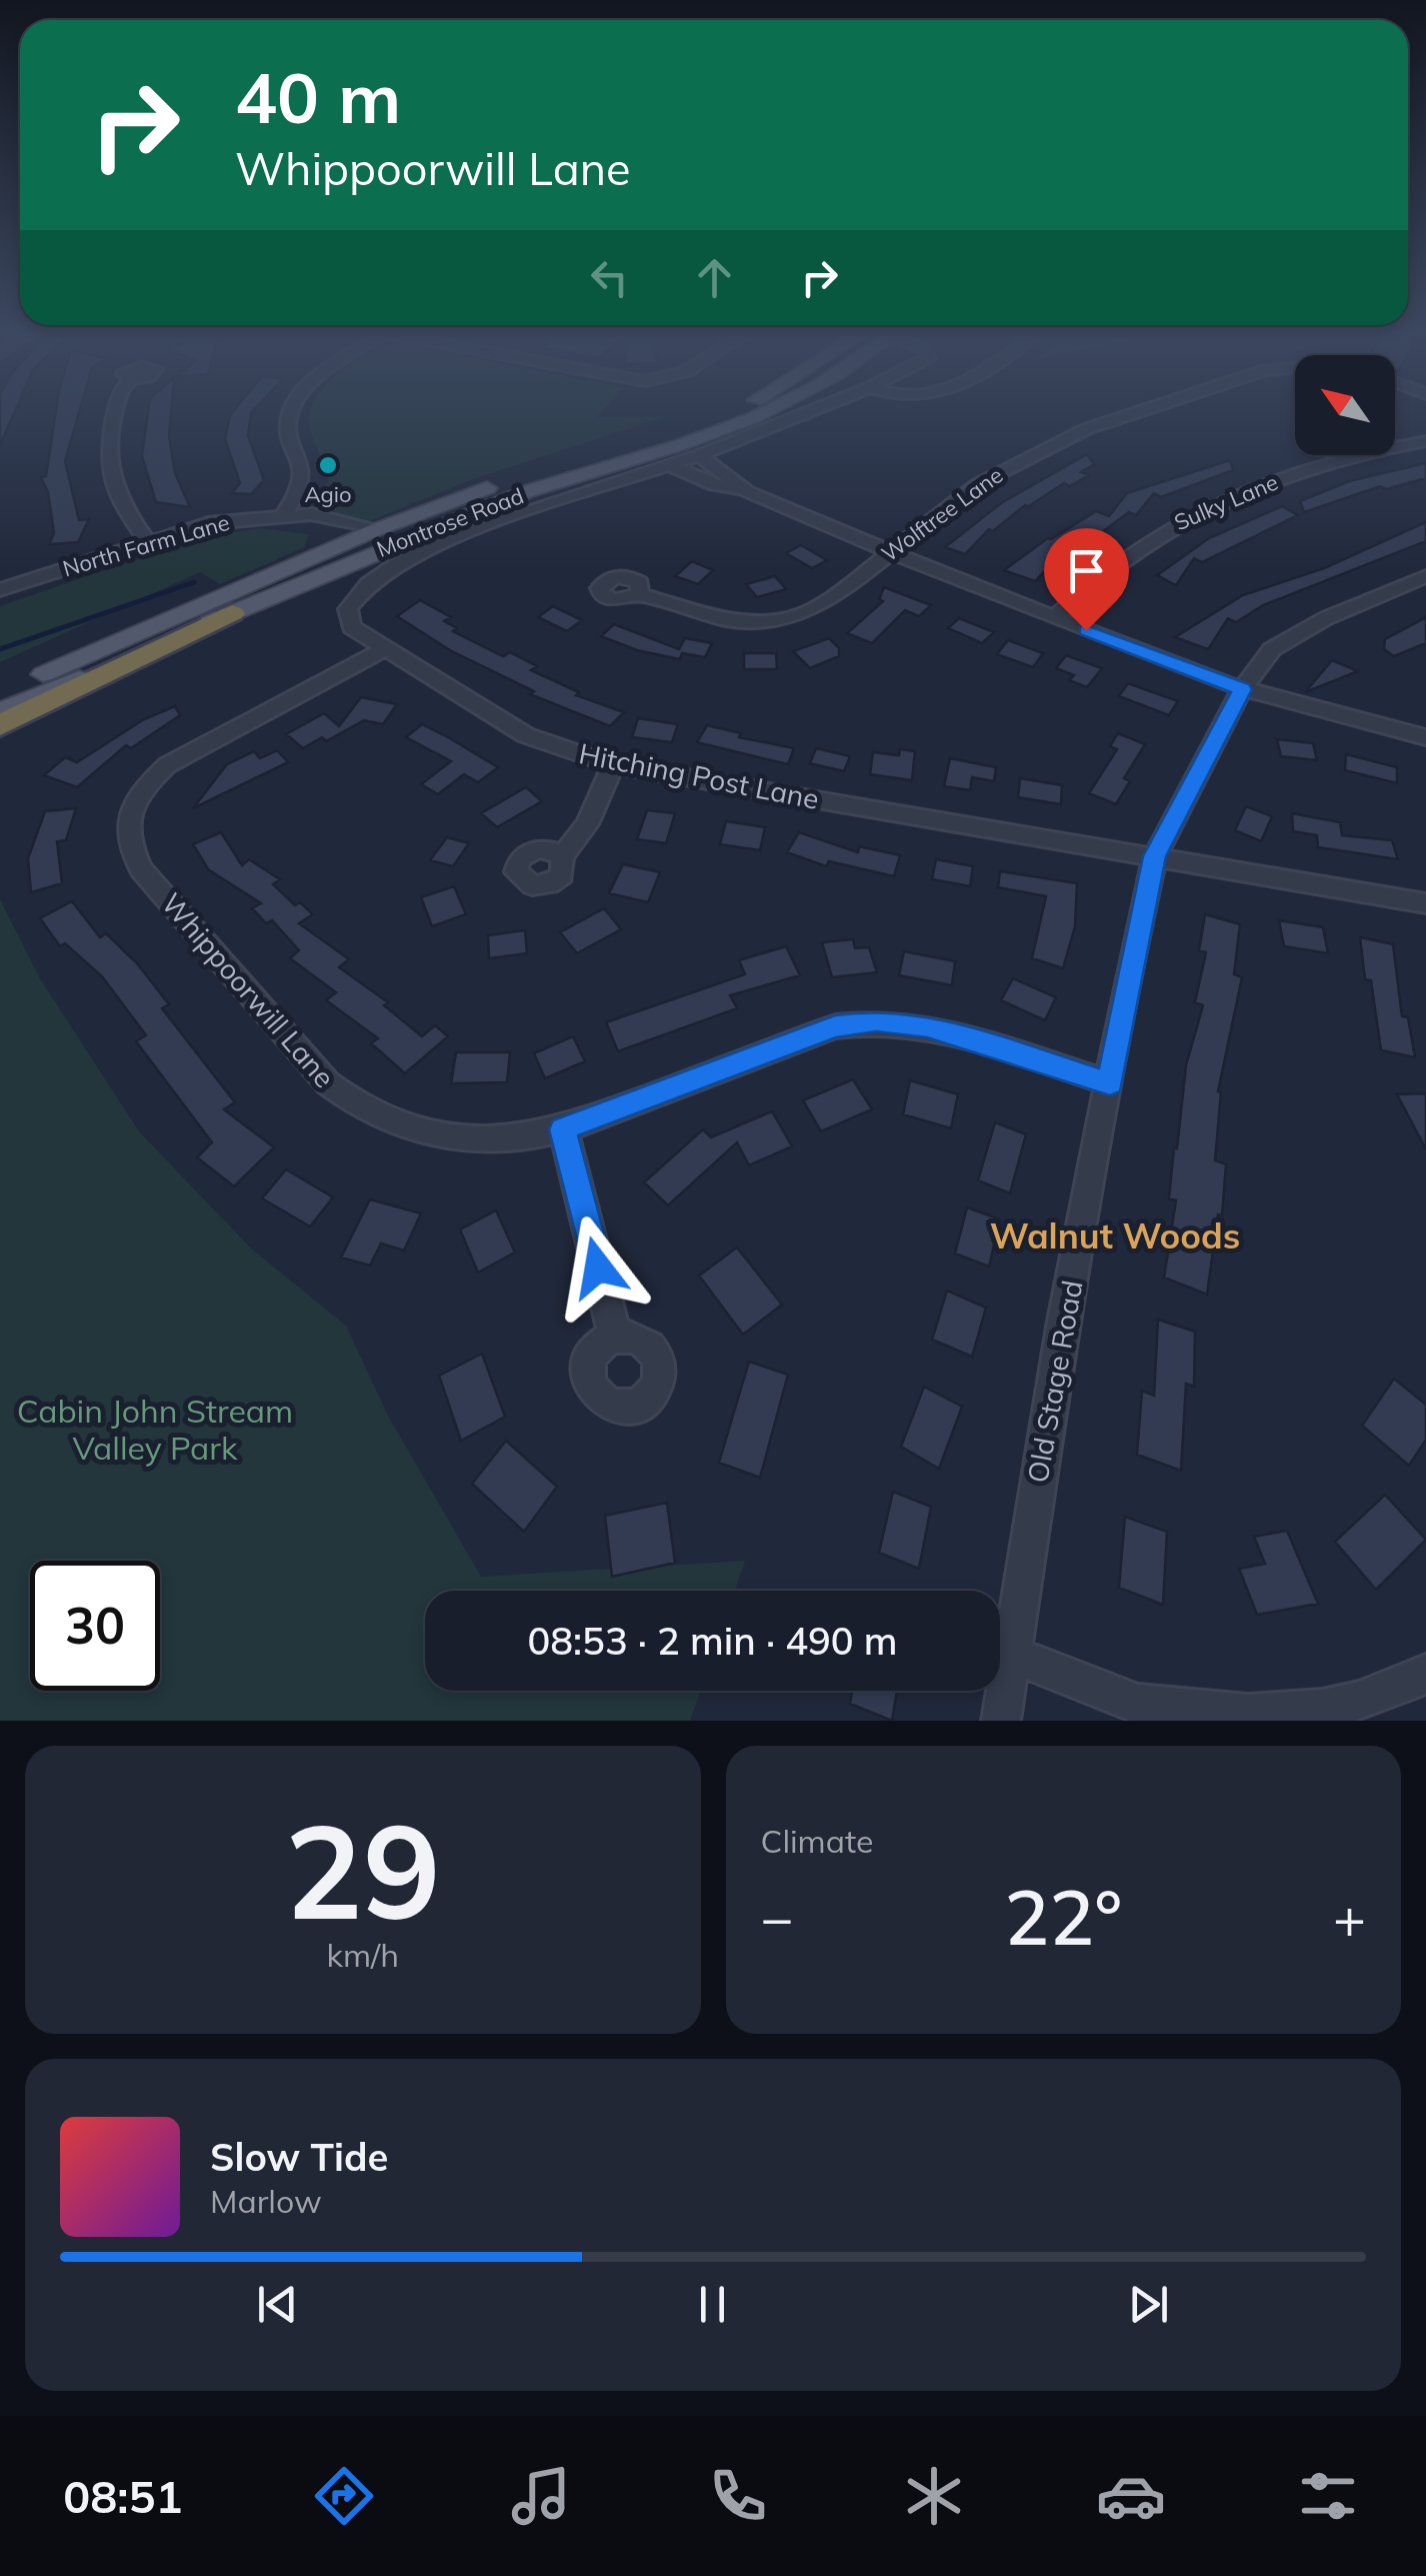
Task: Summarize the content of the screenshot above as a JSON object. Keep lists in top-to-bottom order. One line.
{"streets":{"main road":["Montrose Road"],"street":["Sulky Lane","Wolftree Lane","North Farm Lane","Hitching Post Lane","Whippoorwill Lane","Old Stage Road"]},"crossings":[["Montrose Road","North Farm Lane"],["Hitching Post Lane","Whippoorwill Lane"],["Hitching Post Lane","Old Stage Road"],["Whippoorwill Lane","Old Stage Road"]],"districts":["Walnut Woods"],"parks":["Cabin John Stream Valley Park"],"places":["Agio"],"north":"top left","page":{"turn":["40 m","Whippoorwill Lane"],"limit":"30","trip":"08:53 · 2 min · 490 m","tile":[["29","km/h"],"Climate"],"heat":["−","22°","+"],"song":["Slow Tide","Marlow"],"tabs":"08:51"}}
